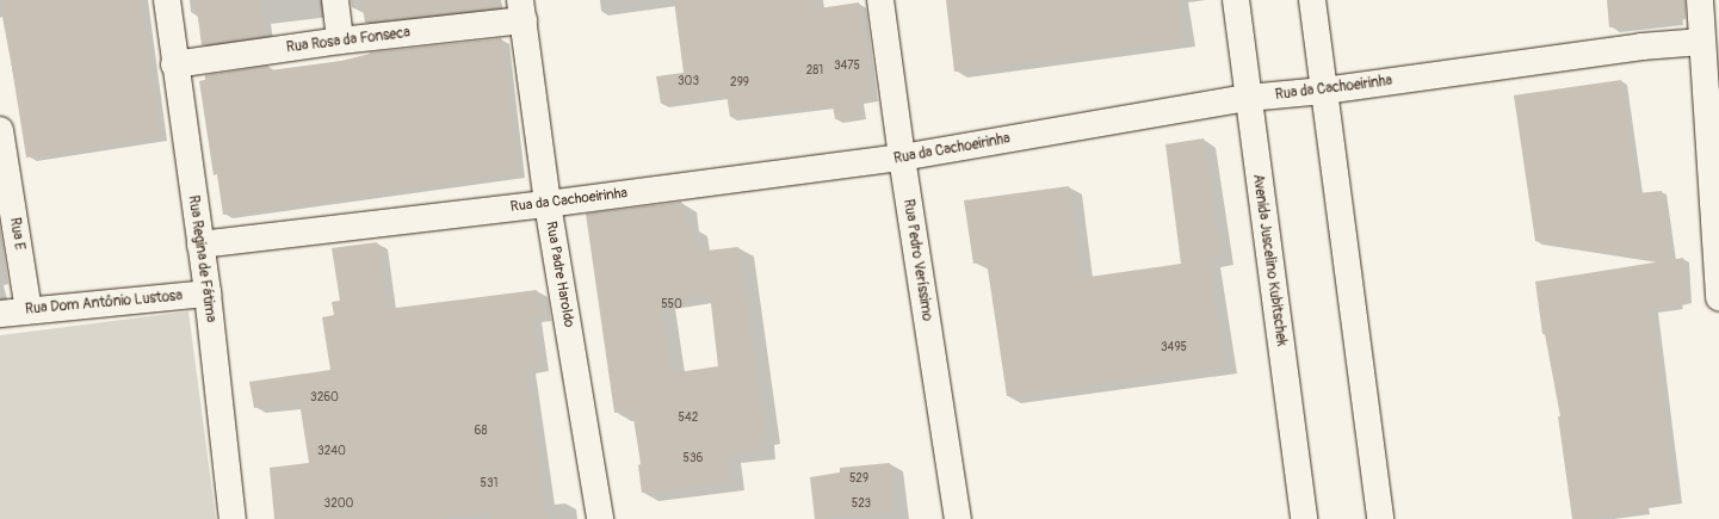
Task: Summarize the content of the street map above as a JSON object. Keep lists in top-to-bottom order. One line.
{"streets":{"street":["Rua Rosa da Fonseca","Rua da Cachoeirinha","Rua E","Rua Regina de Fátima","Rua Pedro Veríssimo","Avenida Juscelino Kubitschek","Rua Padre Haroldo","Rua Dom Antônio Lustosa"]},"crossings":[["Rua Rosa da Fonseca","Rua Regina de Fátima"],["Rua Rosa da Fonseca","Rua Padre Haroldo"],["Rua da Cachoeirinha","Rua Regina de Fátima"],["Rua da Cachoeirinha","Rua Pedro Veríssimo"],["Rua da Cachoeirinha","Avenida Juscelino Kubitschek"],["Rua da Cachoeirinha","Rua Padre Haroldo"],["Rua E","Rua Dom Antônio Lustosa"],["Rua Regina de Fátima","Rua Dom Antônio Lustosa"]],"house_numbers":["3475","281","303","299","550","3495","3260","542","68","3240","536","529","531","3200","523"]}
